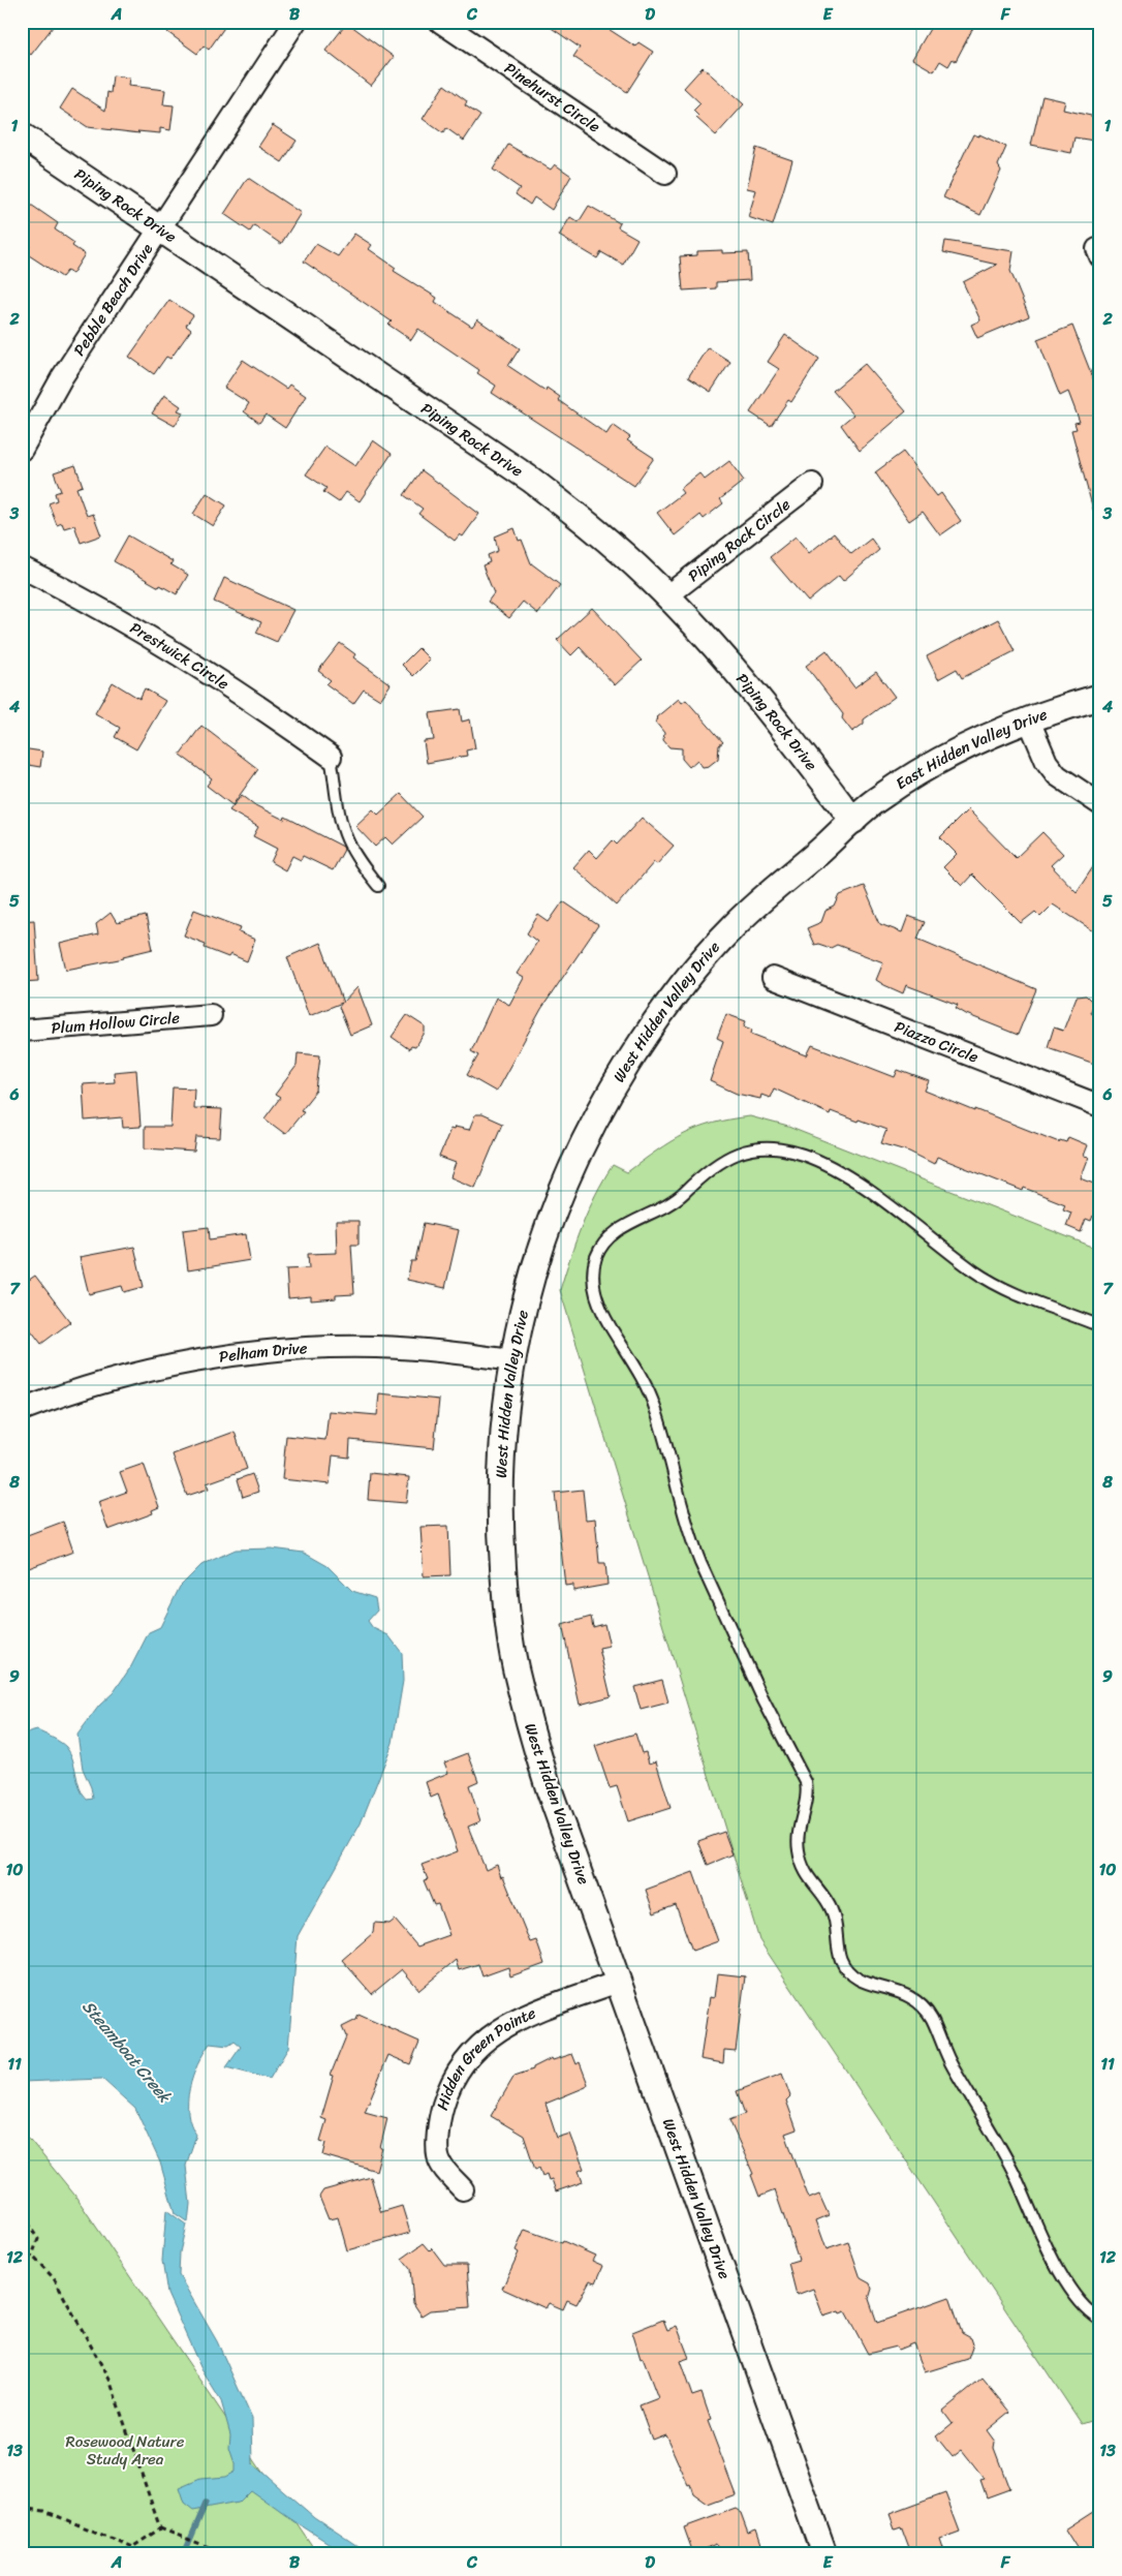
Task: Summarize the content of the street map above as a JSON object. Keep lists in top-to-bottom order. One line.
{"streets":{"street":["Pinehurst Circle","Piping Rock Drive","Pebble Beach Drive","Piping Rock Circle","Prestwick Circle","East Hidden Valley Drive","West Hidden Valley Drive","Plum Hollow Circle","Piazzo Circle","Pelham Drive","Hidden Green Pointe"]},"crossings":[["Piping Rock Drive","Pebble Beach Drive"],["Piping Rock Drive","Piping Rock Circle"],["Piping Rock Drive","East Hidden Valley Drive"],["Piping Rock Drive","West Hidden Valley Drive"],["East Hidden Valley Drive","West Hidden Valley Drive"],["West Hidden Valley Drive","Pelham Drive"],["West Hidden Valley Drive","Hidden Green Pointe"]],"water":["Steamboat Creek"],"parks":["Rosewood Nature Study Area"],"grid":{"columns":["A","B","C","D","E","F"],"rows":["1","2","3","4","5","6","7","8","9","10","11","12","13"]}}
